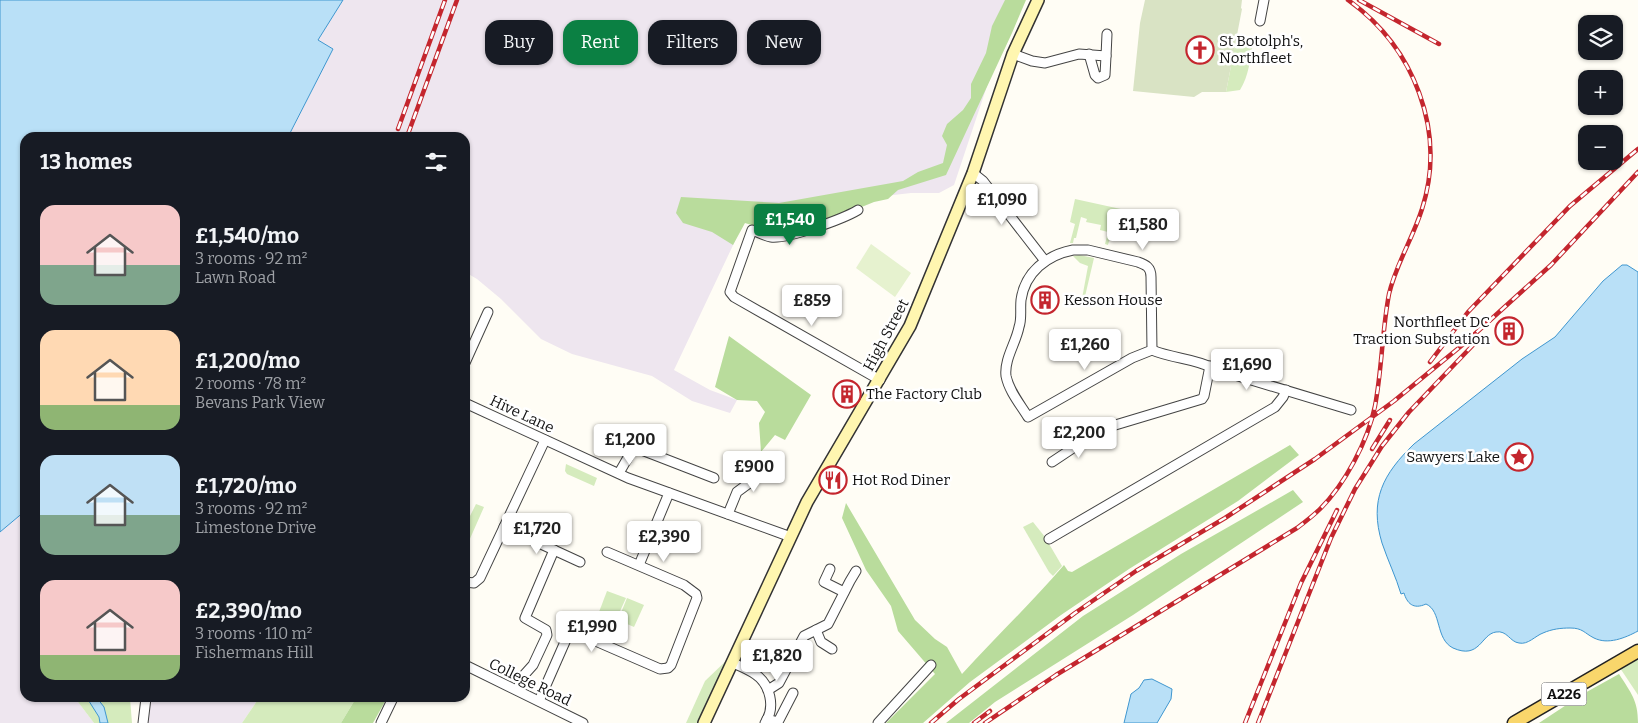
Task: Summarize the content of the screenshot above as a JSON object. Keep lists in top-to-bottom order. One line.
{"streets":{"main road":["High Street","A226"],"street":["Hive Lane","College Road"]},"crossings":[["High Street","Hive Lane"]],"places":{"church":["St Botolph's, Northfleet"],"building":["Kesson House","Northfleet DC Traction Substation","The Factory Club"],"place":["Sawyers Lake"],"restaurant":["Hot Rod Diner"]},"page":{"map_buttons":["+","−"],"chip":["Buy","Rent","Filters","New"],"heading":"13 homes","price":["£1,090","£1,540","£1,580","£859","£1,260","£1,690","£2,200","£1,200","£900","£1,720","£2,390","£1,990","£1,820"],"list":[{"name":"£1,540/mo","note":"3 rooms · 92 m² · Lawn Road"},{"name":"£1,200/mo","note":"2 rooms · 78 m² · Bevans Park View"},{"name":"£1,720/mo","note":"3 rooms · 92 m² · Limestone Drive"},{"name":"£2,390/mo","note":"3 rooms · 110 m² · Fishermans Hill"}]}}
